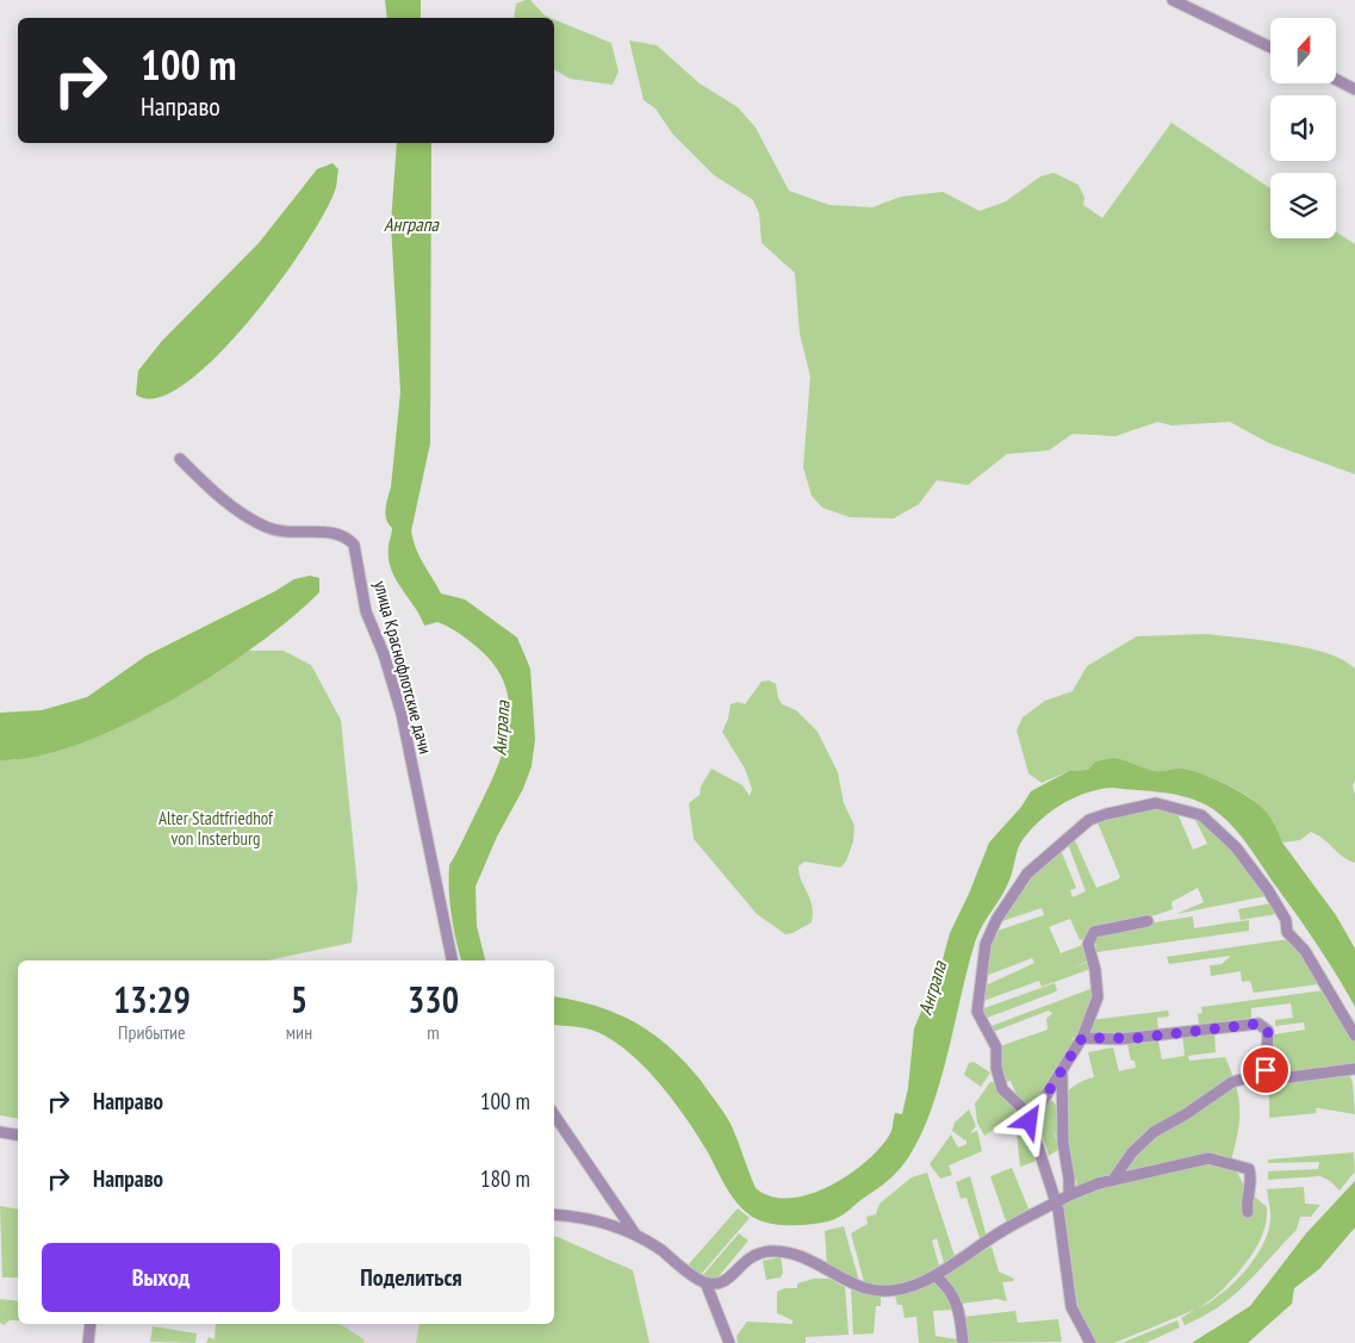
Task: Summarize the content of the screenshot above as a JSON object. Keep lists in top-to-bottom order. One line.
{"streets":{"street":["улица Краснофлотские дачи"]},"water":["Анграпа"],"parks":["Alter Stadtfriedhof von Insterburg"],"north":"top","page":{"turn":["100 m","Направо"],"eta":["13:29","Прибытие","5","мин","330","m"],"list":[{"name":"Направо","value":"100 m"},{"name":"Направо","value":"180 m"}],"buttons":["Выход","Поделиться"]}}
